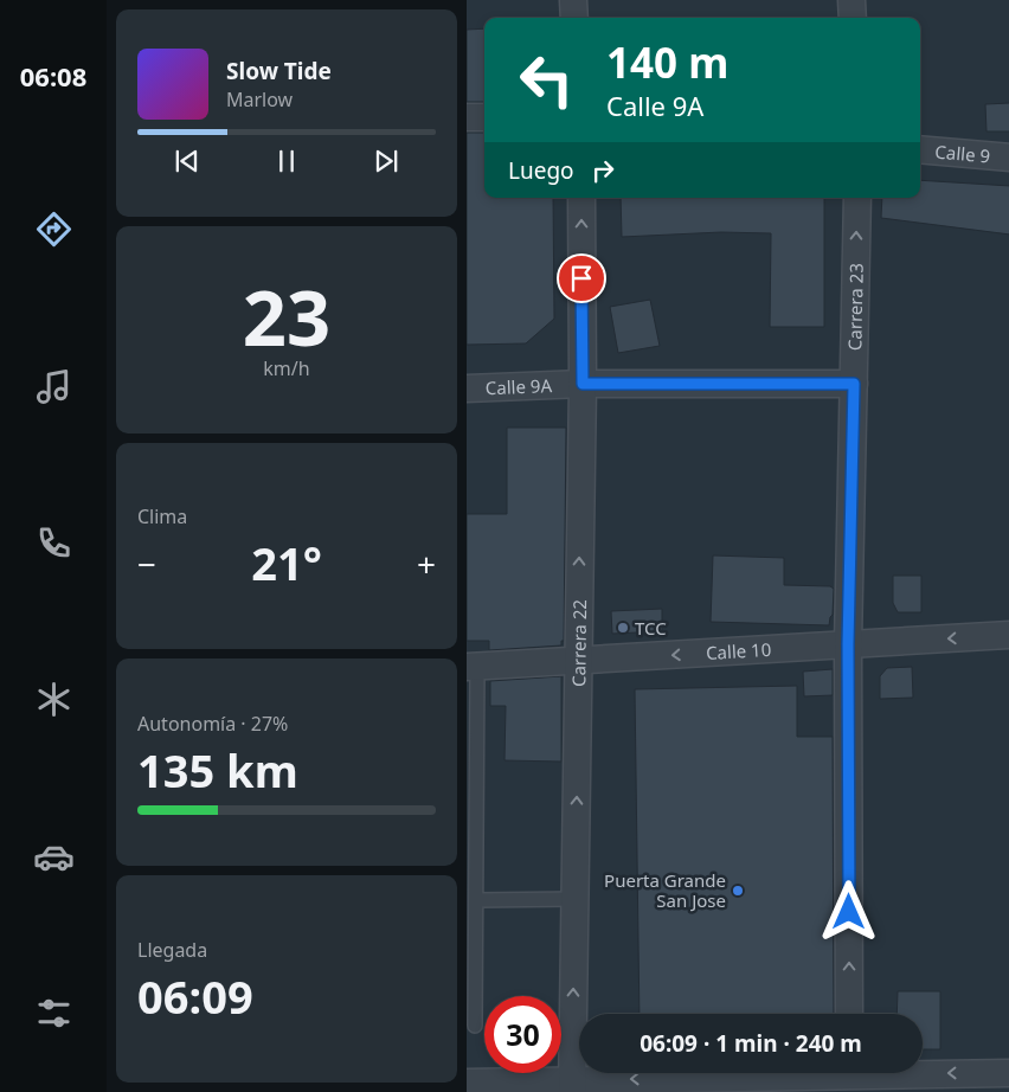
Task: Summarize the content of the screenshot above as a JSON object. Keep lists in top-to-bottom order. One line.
{"streets":{"street":["Calle 9","Carrera 23","Calle 9A","Carrera 22","Calle 10"]},"crossings":[["Carrera 23","Calle 9A"],["Carrera 23","Calle 10"],["Calle 9A","Carrera 22"],["Carrera 22","Calle 10"]],"one_way":["Carrera 23","Carrera 22","Calle 10"],"places":["TCC","Puerta Grande San Jose"],"page":{"tabs":"06:08","turn":["140 m","Calle 9A"],"song":["Slow Tide","Marlow"],"then":"Luego","tile":[["23","km/h"],"Clima",["Autonomía · 27%","135 km"],["Llegada","06:09"]],"heat":["−","21°","+"],"limit":"30","trip":"06:09 · 1 min · 240 m"}}
